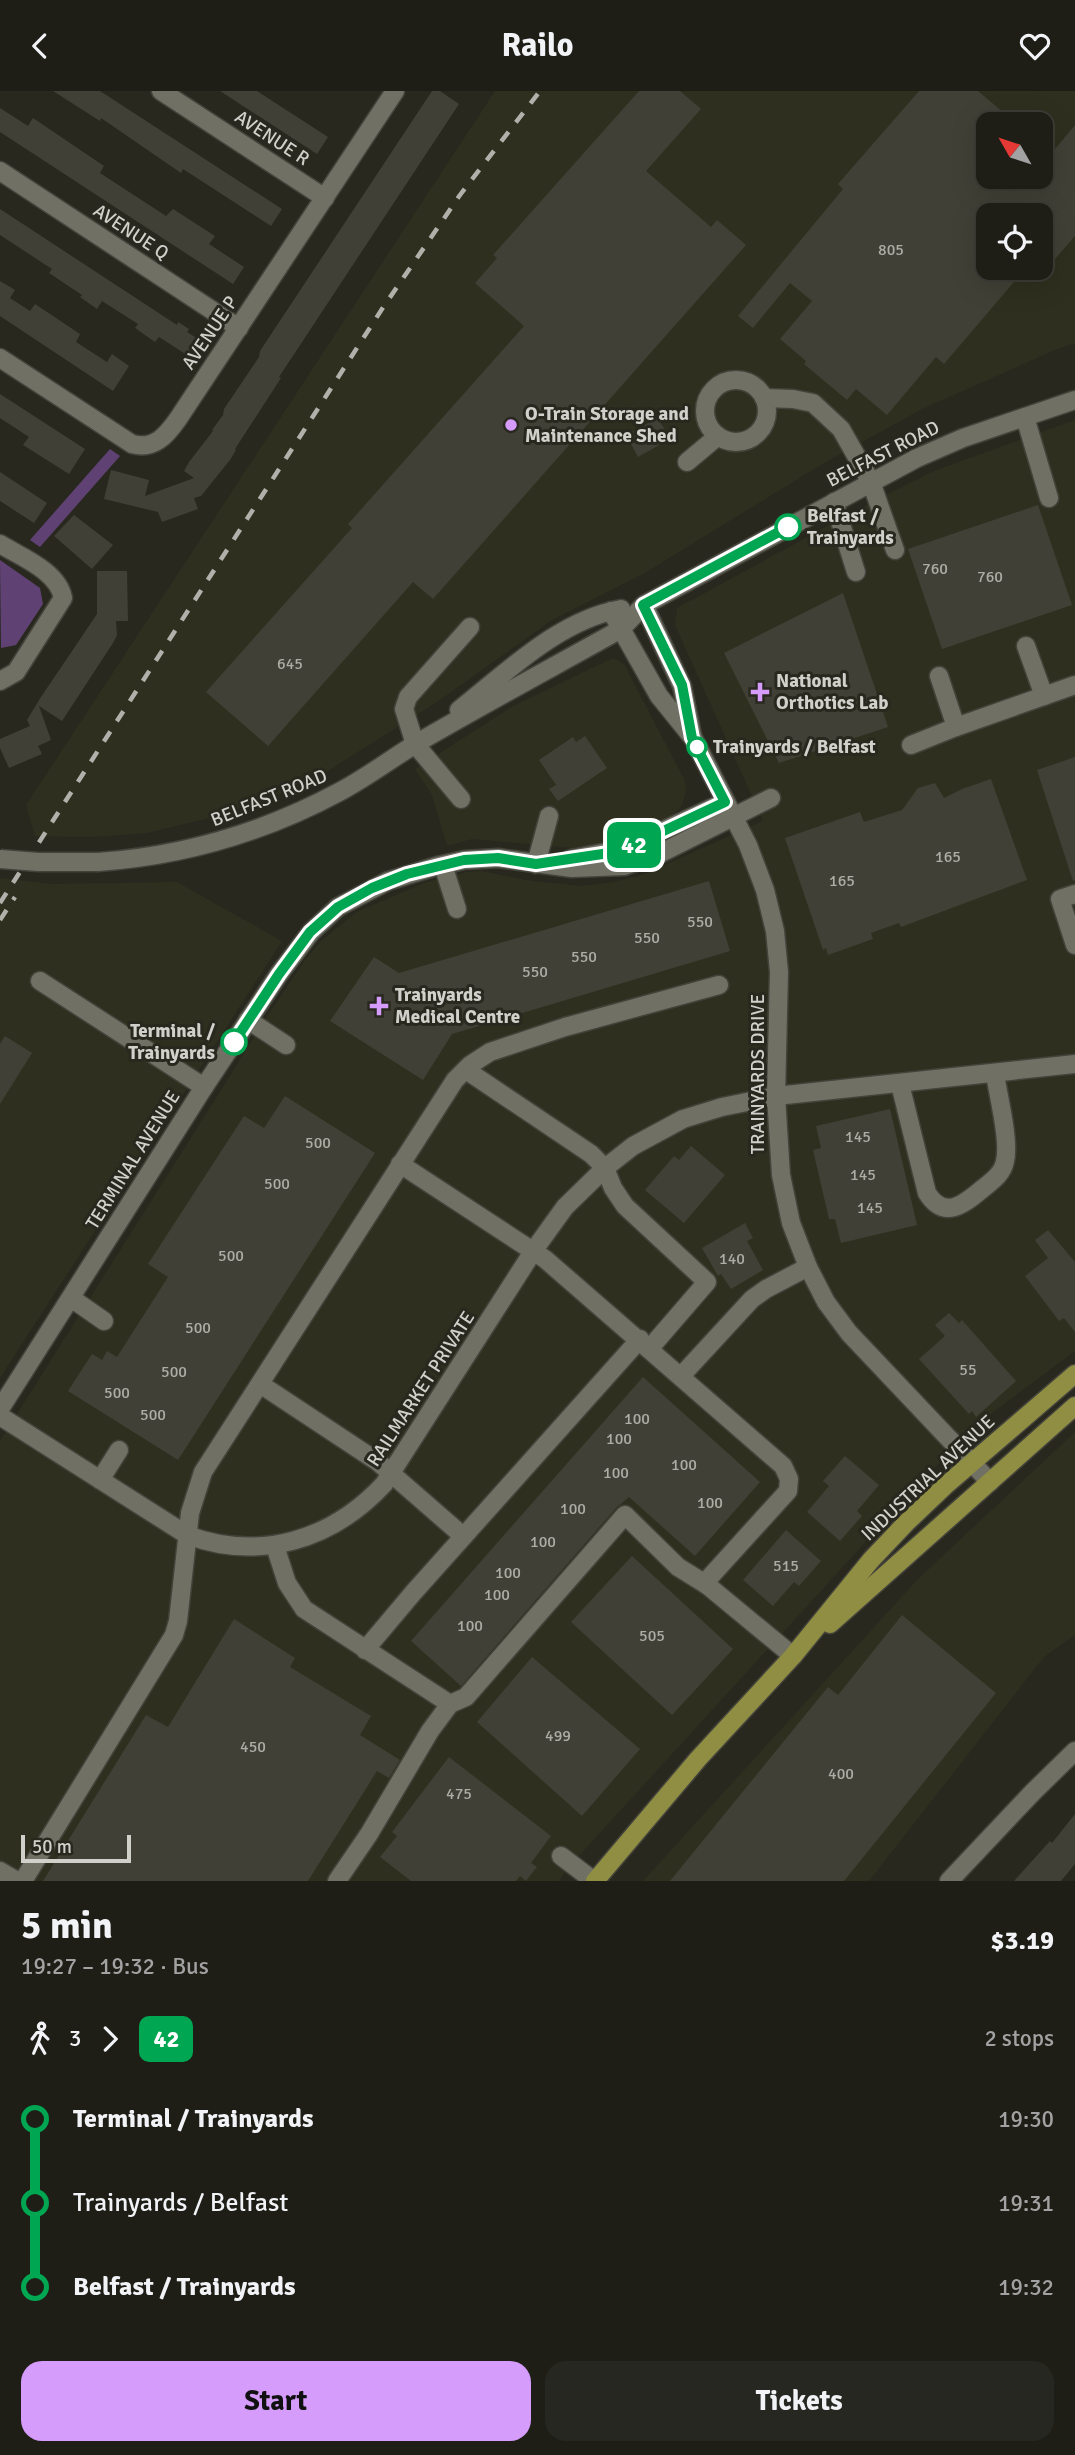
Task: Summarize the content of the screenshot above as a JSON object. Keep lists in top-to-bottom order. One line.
{"streets":{"main road":["INDUSTRIAL AVENUE"],"street":["AVENUE R","AVENUE Q","AVENUE P","BELFAST ROAD","TRAINYARDS DRIVE","TERMINAL AVENUE","RAILMARKET PRIVATE"]},"crossings":[["AVENUE R","AVENUE P"],["AVENUE Q","AVENUE P"],["BELFAST ROAD","TRAINYARDS DRIVE"],["TRAINYARDS DRIVE","TERMINAL AVENUE"],["TRAINYARDS DRIVE","RAILMARKET PRIVATE"],["TRAINYARDS DRIVE","INDUSTRIAL AVENUE"]],"places":{"other":["O-Train Storage and Maintenance Shed","Belfast / Trainyards","Trainyards / Belfast","Terminal / Trainyards"],"health":["National Orthotics Lab","Trainyards Medical Centre"]},"lines":["bus line 42"],"house_numbers":["805","760","760","645","165","165","550","550","550","550","145","500","145","500","145","500","140","500","55","500","500","500","100","100","100","100","100","100","100","515","100","100","100","505","499","450","400","475"],"scale_bar":"50 m","north":"top left","page":{"header":"Railo","on_map":"42","scale":"50 m","heading":["5 min","19:27 – 19:32 · Bus","$3.19"],"legs":["3","42","2 stops"],"list":[{"name":"Terminal / Trainyards","value":"19:30"},{"name":"Trainyards / Belfast","value":"19:31"},{"name":"Belfast / Trainyards","value":"19:32"}],"buttons":["Start","Tickets"]}}
